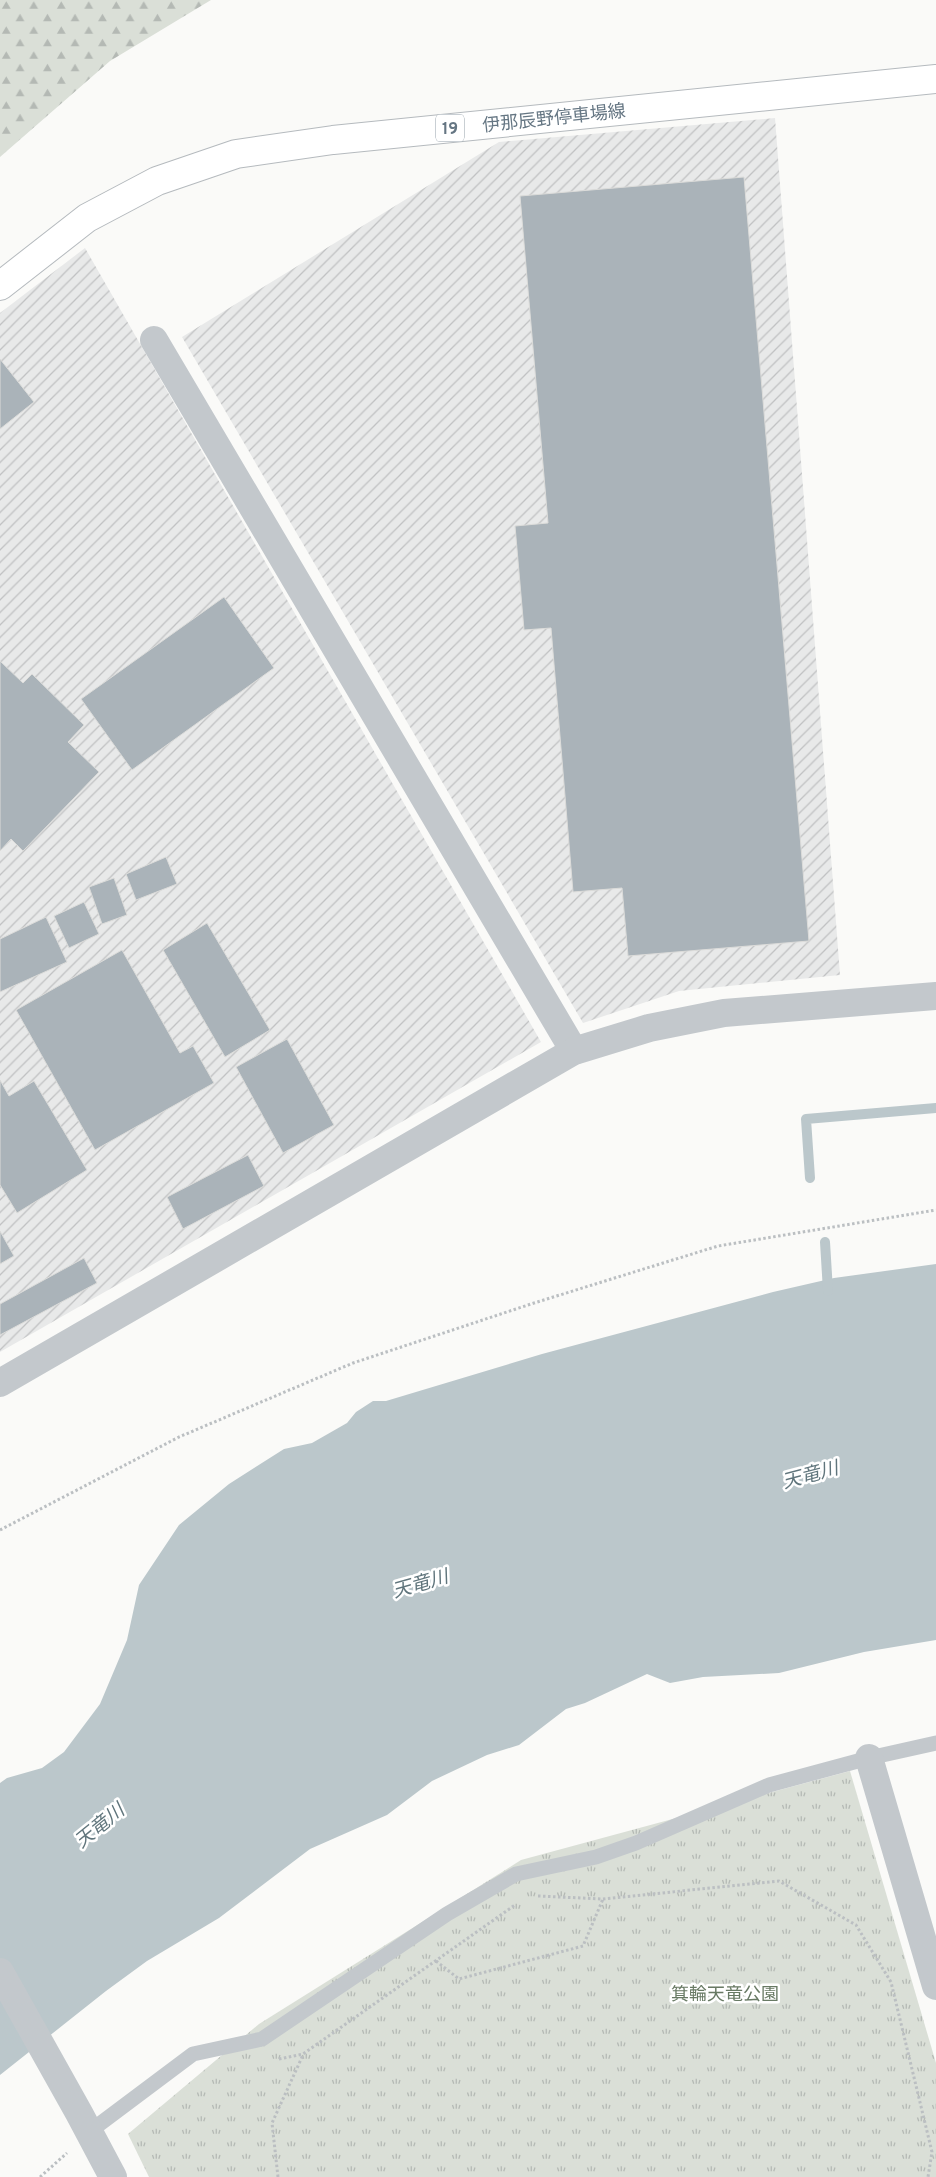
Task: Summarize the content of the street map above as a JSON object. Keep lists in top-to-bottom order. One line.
{"streets":{"main road":["伊那辰野停車場線","19"]},"water":["天竜川"],"parks":["箕輪天竜公園"]}
